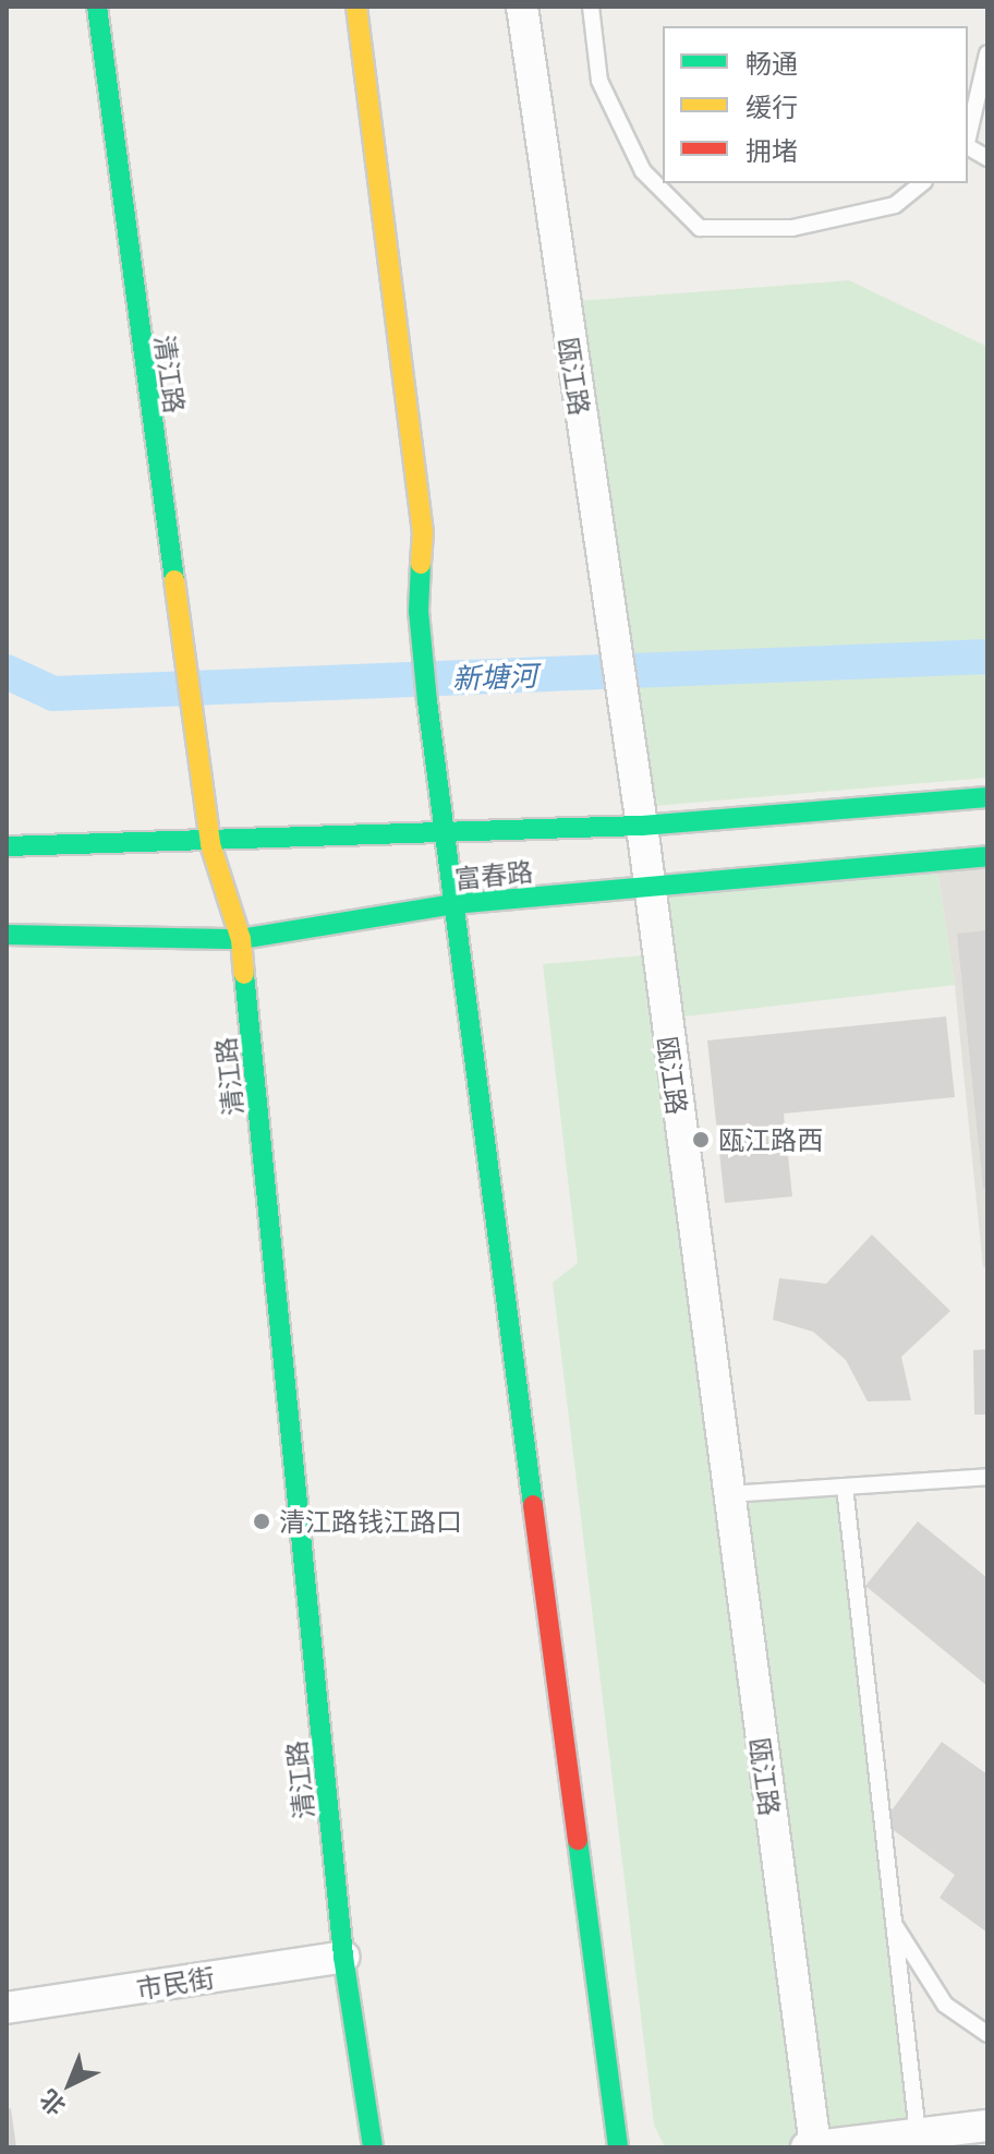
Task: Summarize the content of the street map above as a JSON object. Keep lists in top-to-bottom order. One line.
{"streets":{"main road":["清江路","富春路"],"street":["瓯江路","市民街"]},"crossings":[["清江路","富春路"],["清江路","市民街"],["瓯江路","富春路"]],"water":["新塘河"],"places":["瓯江路西","清江路钱江路口"],"legend":["畅通","缓行","拥堵"],"north":"bottom left"}
